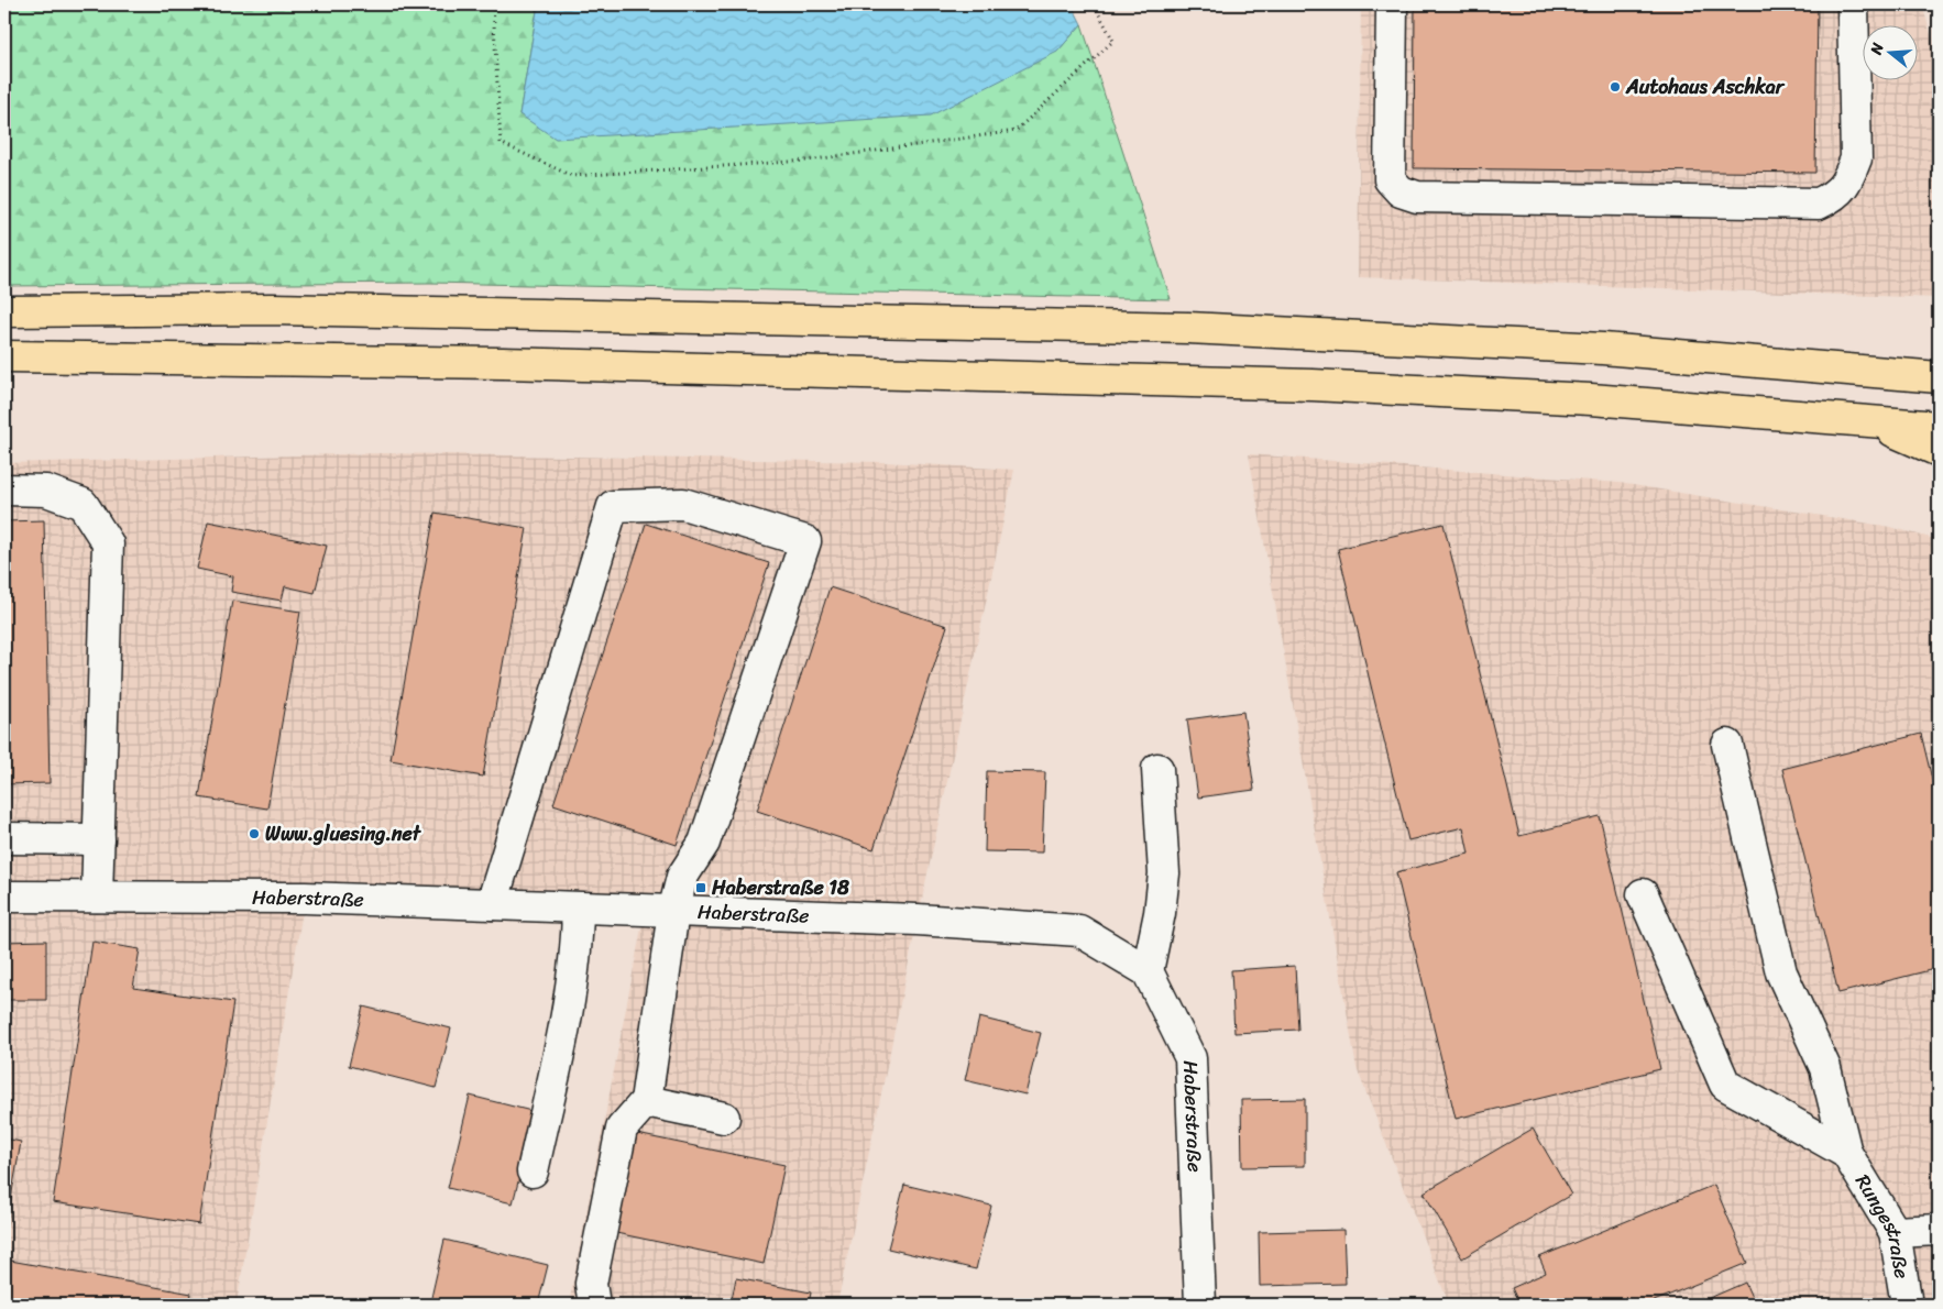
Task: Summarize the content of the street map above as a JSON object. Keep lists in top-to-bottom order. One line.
{"streets":{"street":["Haberstraße","Rungestraße"]},"places":{"other":["Autohaus Aschkar","Www.gluesing.net"],"transit":["Haberstraße 18"]},"north":"left"}
